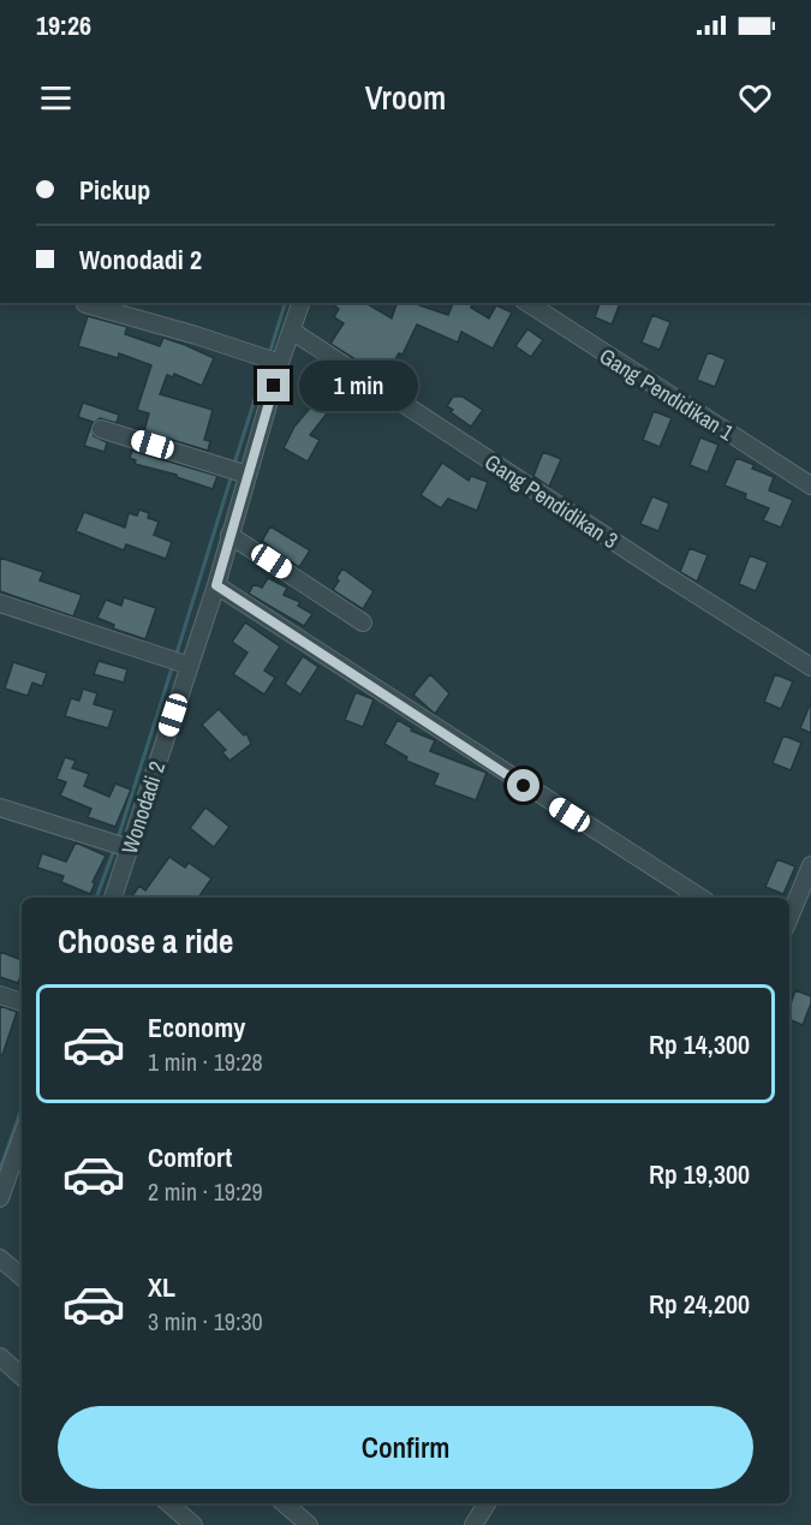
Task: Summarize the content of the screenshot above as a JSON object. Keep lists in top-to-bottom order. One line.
{"streets":{"street":["Gang Pendidikan 1","Gang Pendidikan 3","Wonodadi 2"]},"crossings":[["Gang Pendidikan 3","Wonodadi 2"]],"page":{"status":"19:26","header":"Vroom","banner":["Pickup","Wonodadi 2"],"bubble":"1 min","heading":"Choose a ride","list":[{"name":"Economy","note":"1 min · 19:28","value":"Rp 14,300"},{"name":"Comfort","note":"2 min · 19:29","value":"Rp 19,300"},{"name":"XL","note":"3 min · 19:30","value":"Rp 24,200"}],"buttons":"Confirm"}}
